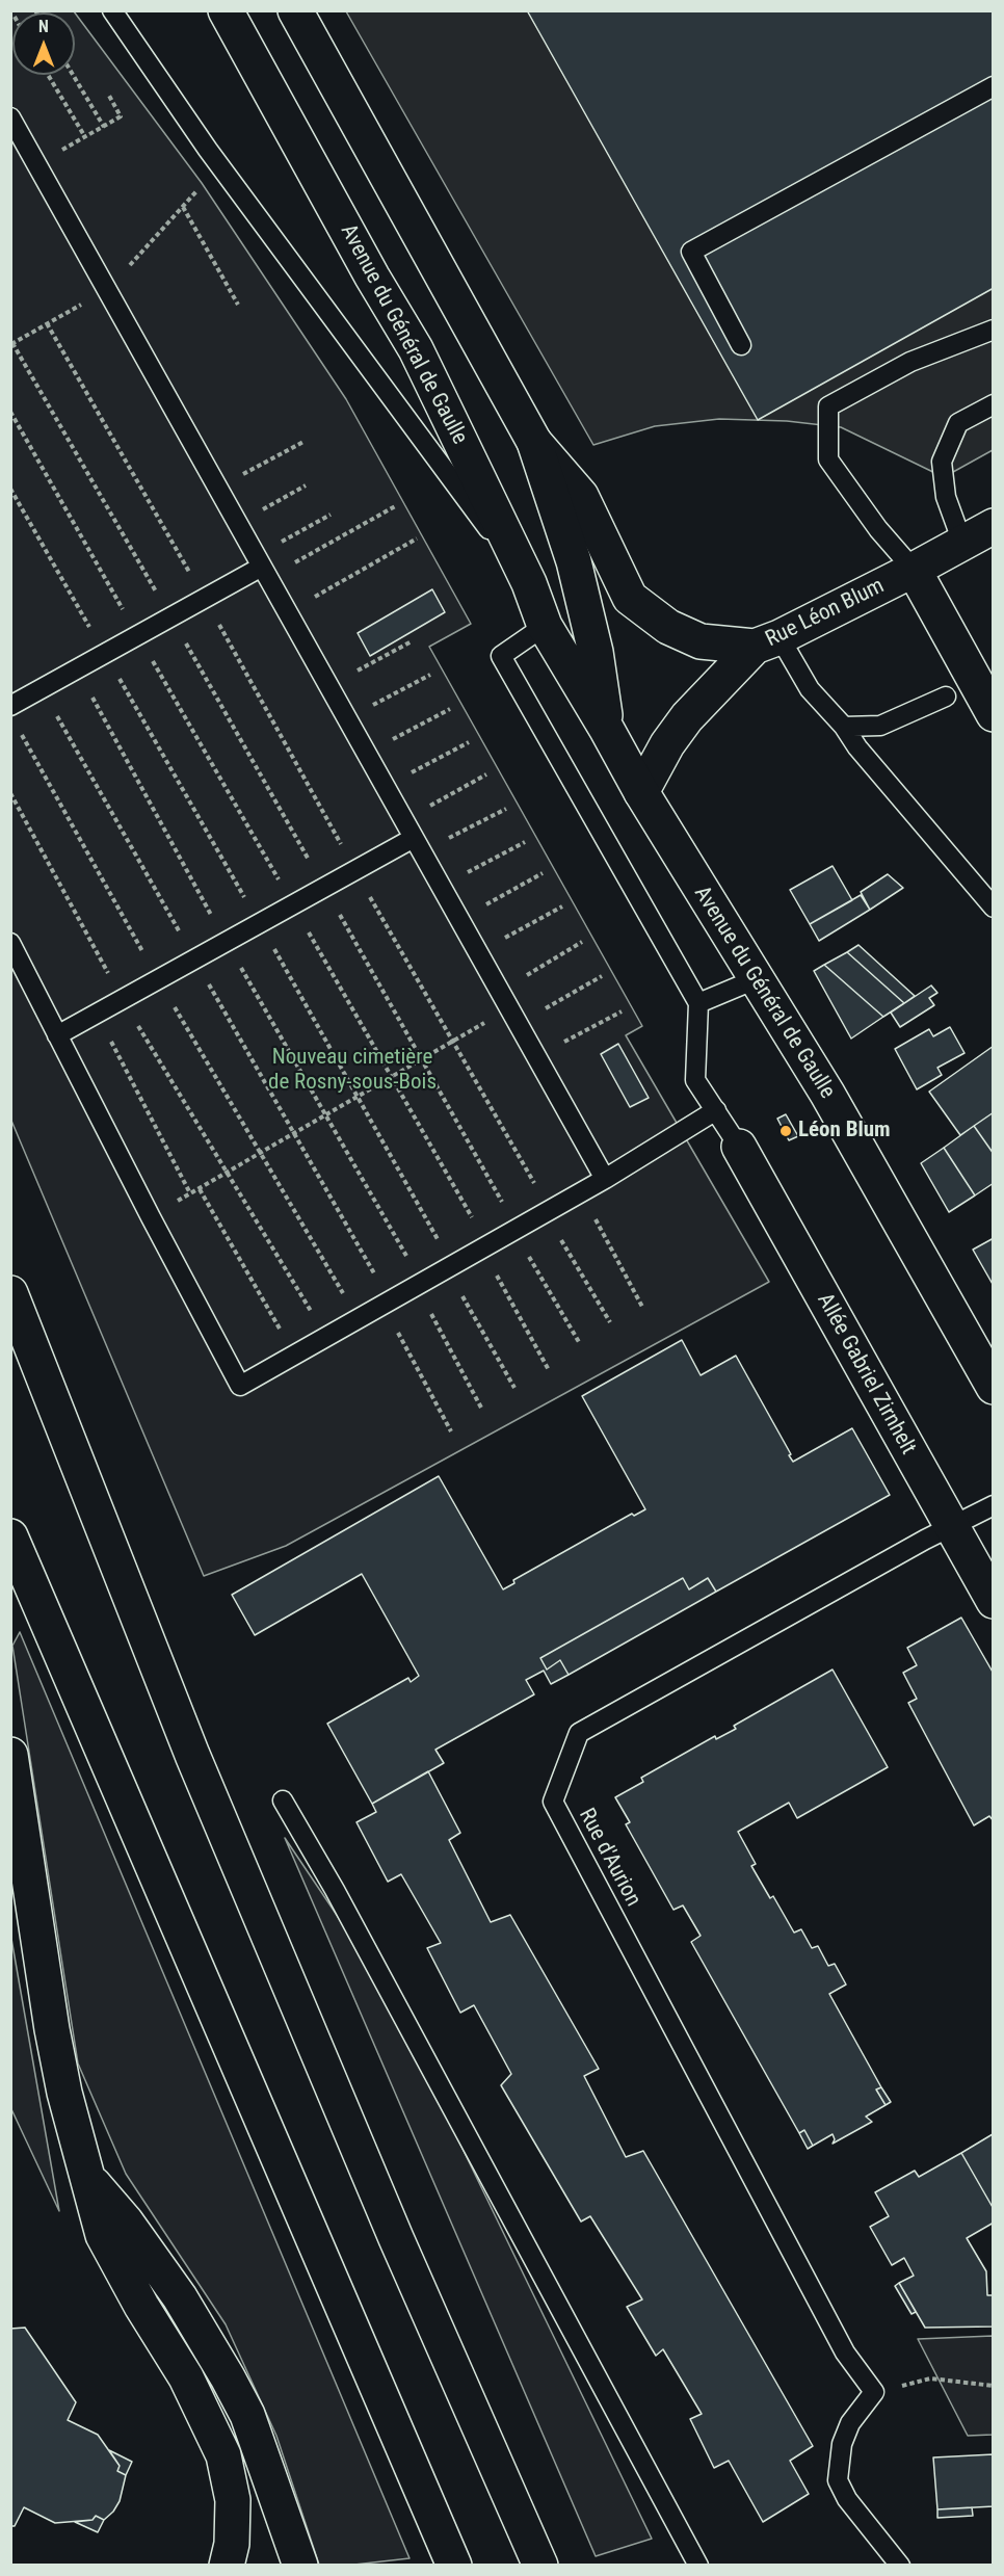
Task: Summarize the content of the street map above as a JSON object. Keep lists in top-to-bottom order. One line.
{"streets":{"main road":["Avenue du Général de Gaulle","Rue Léon Blum","Allée Gabriel Zirnhelt"],"lane":["Rue d'Aurion"]},"crossings":[["Avenue du Général de Gaulle","Rue Léon Blum"],["Allée Gabriel Zirnhelt","Rue d'Aurion"]],"parks":["Nouveau cimetière de Rosny-sous-Bois"],"places":["Léon Blum"],"north":"top"}
